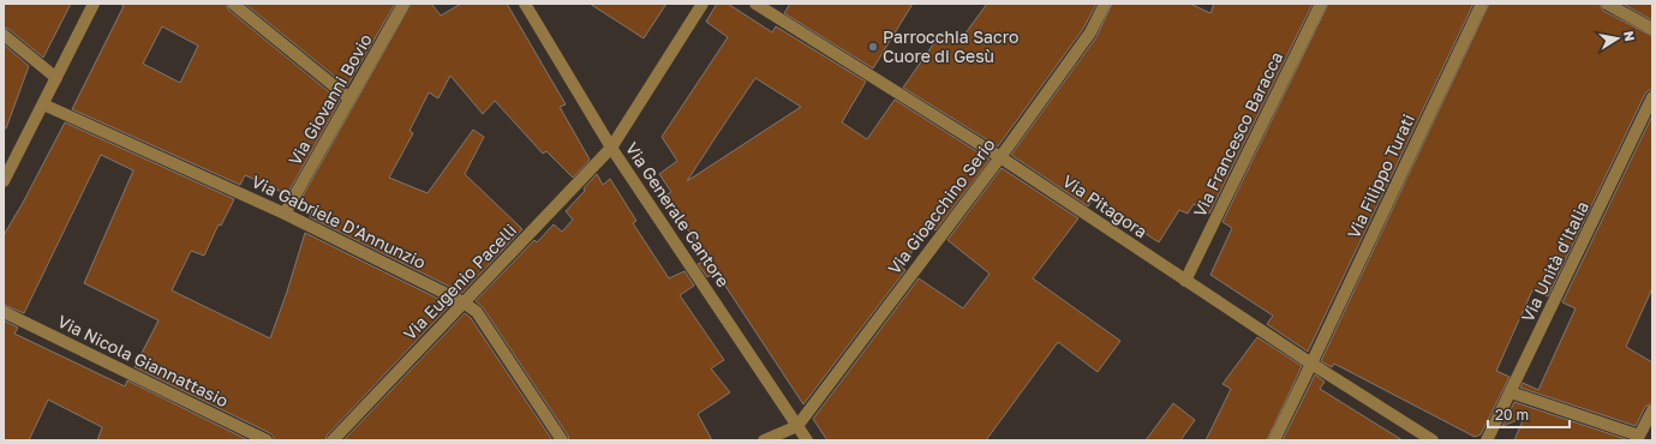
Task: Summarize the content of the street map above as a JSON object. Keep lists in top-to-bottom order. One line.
{"streets":{"street":["Via Giovanni Bovio","Via Francesco Baracca","Via Filippo Turati","Via Gioacchino Serio","Via Pitagora","Via Generale Cantore","Via Gabriele D'Annunzio","Via Unità d'Italia","Via Eugenio Pacelli","Via Nicola Giannattasio"]},"crossings":[["Via Giovanni Bovio","Via Gabriele D'Annunzio"],["Via Francesco Baracca","Via Pitagora"],["Via Filippo Turati","Via Pitagora"],["Via Gioacchino Serio","Via Pitagora"],["Via Gioacchino Serio","Via Generale Cantore"],["Via Generale Cantore","Via Eugenio Pacelli"],["Via Gabriele D'Annunzio","Via Eugenio Pacelli"]],"places":["Parrocchia Sacro Cuore di Gesù"],"scale_bar":"20 m","north":"right"}
